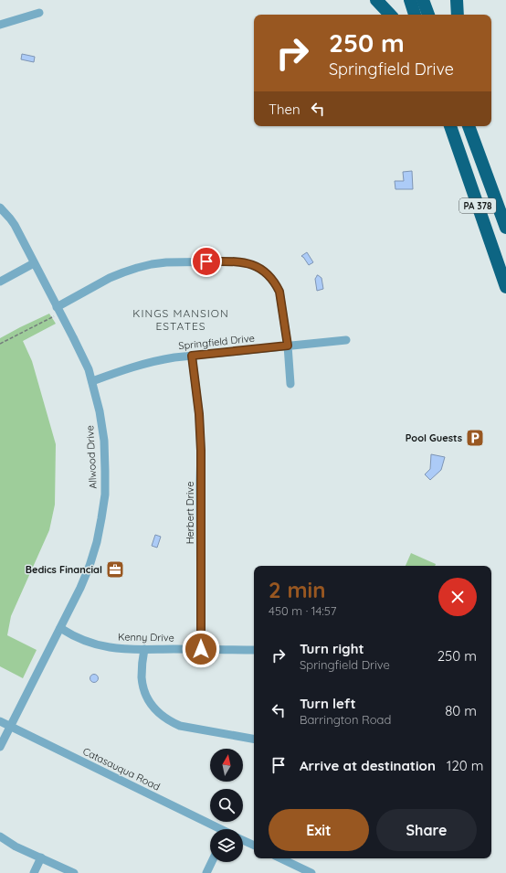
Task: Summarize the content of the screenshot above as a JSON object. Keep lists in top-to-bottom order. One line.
{"streets":{"highway":["PA 378"],"street":["Springfield Drive","Allwood Drive","Herbert Drive","Kenny Drive","Catasauqua Road"]},"crossings":[["Springfield Drive","Allwood Drive"],["Springfield Drive","Herbert Drive"],["Allwood Drive","Kenny Drive"],["Allwood Drive","Catasauqua Road"],["Herbert Drive","Kenny Drive"]],"districts":["KINGS MANSION ESTATES"],"places":{"parking":["Pool Guests"],"office":["Bedics Financial"]},"north":"top","page":{"turn":["250 m","Springfield Drive"],"then":"Then","heading":["2 min","450 m · 14:57"],"list":[{"name":"Turn right","note":"Springfield Drive","value":"250 m"},{"name":"Turn left","note":"Barrington Road","value":"80 m"},{"name":"Arrive at destination","value":"120 m"}],"buttons":["Exit","Share"]}}
